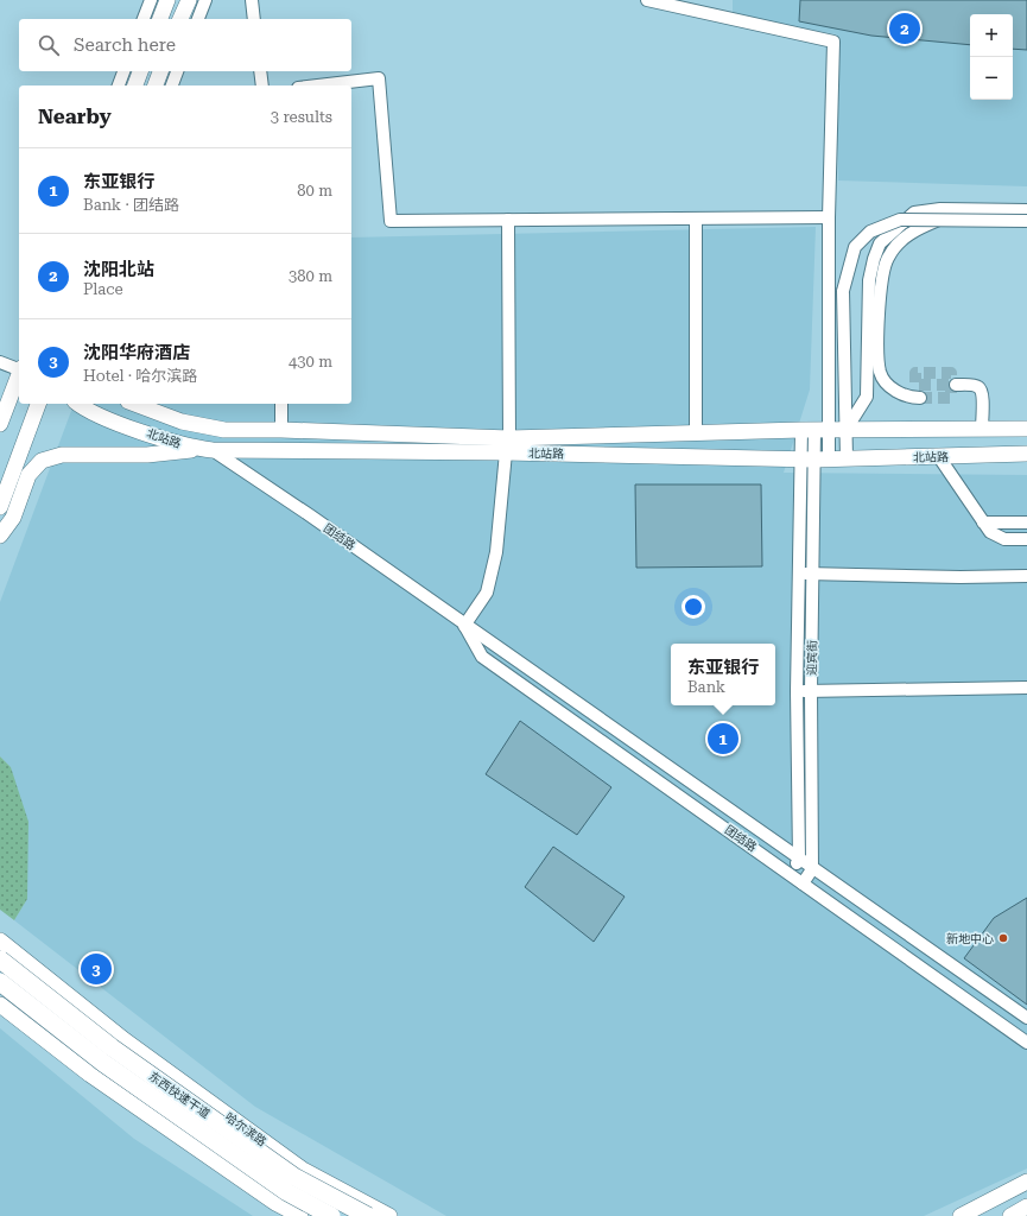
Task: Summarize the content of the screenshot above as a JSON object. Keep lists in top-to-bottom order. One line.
{"streets":{"highway":["东西快速干道"],"main road":["北站路","哈尔滨路"],"street":["团结路","迎宾街"]},"crossings":[["北站路","团结路"],["北站路","迎宾街"],["团结路","迎宾街"]],"places":["新地中心"],"page":{"pins":["2","1","3"],"map_buttons":["+","−"],"search":"Search here","heading":["Nearby","3 results"],"list":[{"mark":"1","name":"东亚银行","note":"Bank · 团结路","value":"80 m"},{"mark":"2","name":"沈阳北站","note":"Place","value":"380 m"},{"mark":"3","name":"沈阳华府酒店","note":"Hotel · 哈尔滨路","value":"430 m"}],"popup":["东亚银行","Bank"]}}
